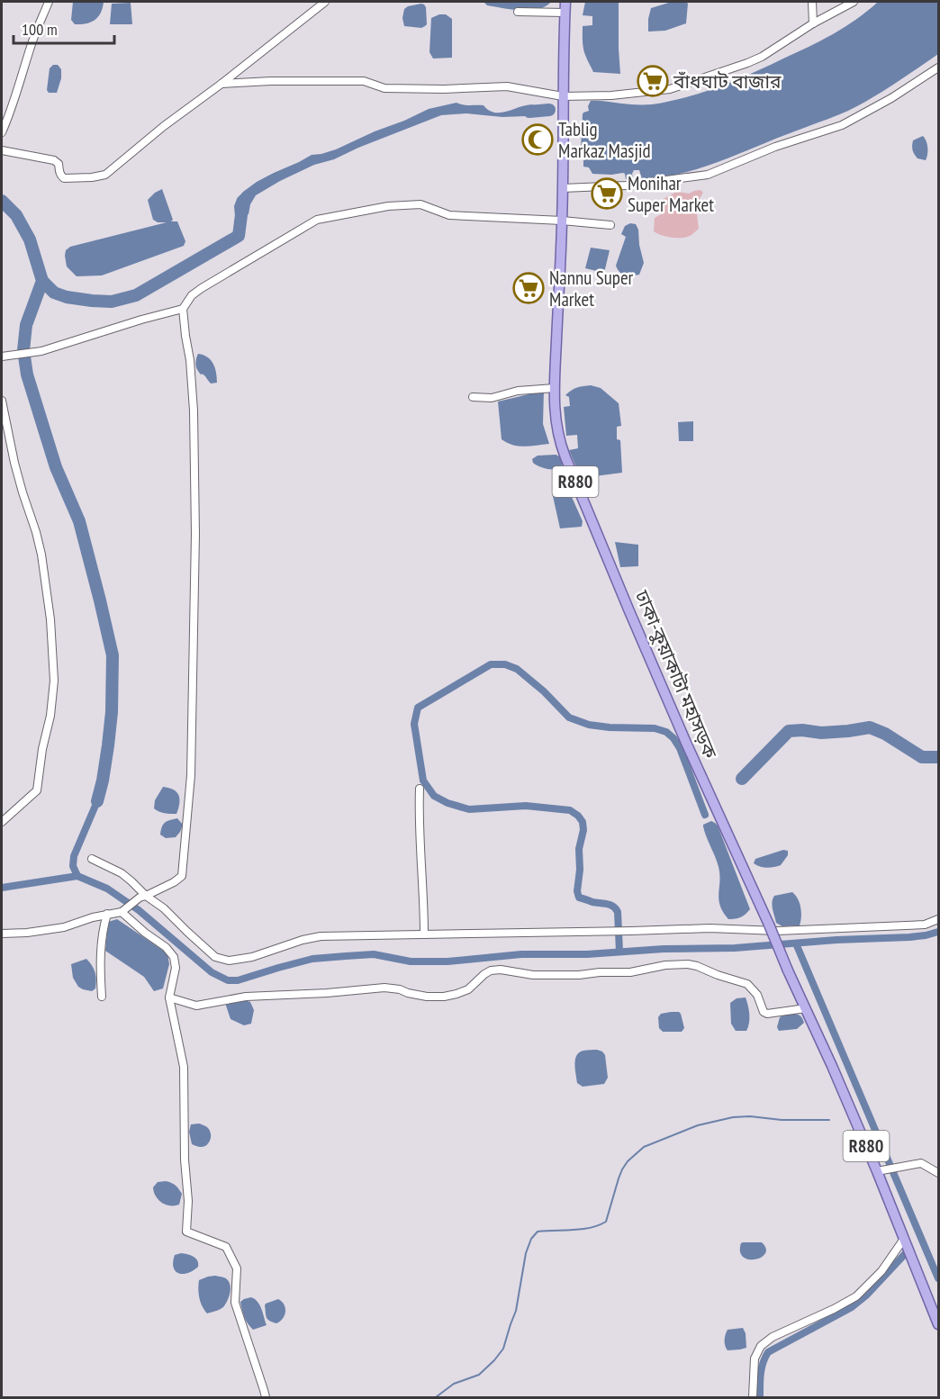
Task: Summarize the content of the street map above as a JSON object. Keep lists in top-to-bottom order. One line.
{"streets":{"main road":["R880","ঢাকা-কুয়াকাটা মহাসড়ক"]},"places":{"supermarket":["বাঁধঘাট বাজার","Monihar Super Market","Nannu Super Market"],"mosque":["Tablig Markaz Masjid"]},"scale_bar":"100 m"}
